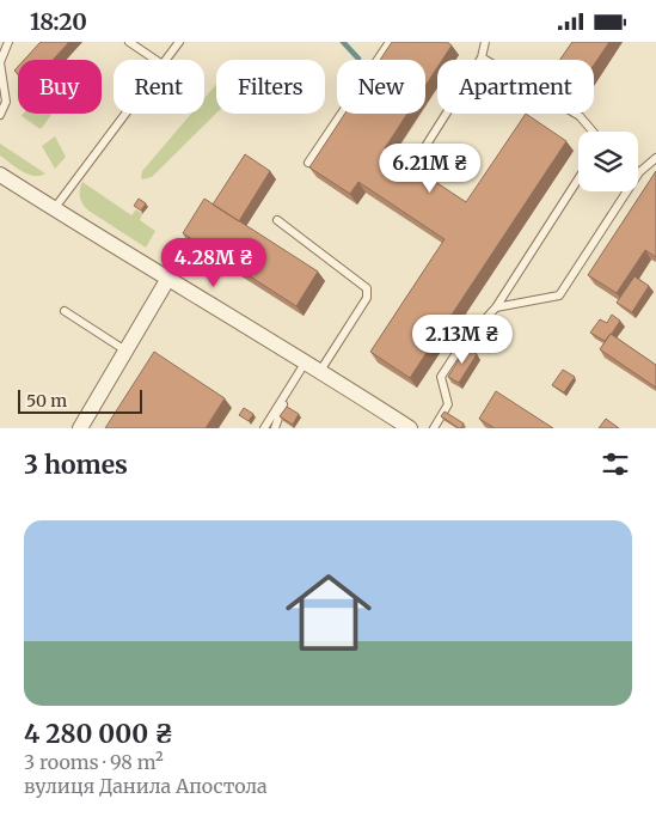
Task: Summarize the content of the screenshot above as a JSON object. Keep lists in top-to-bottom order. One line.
{"scale_bar":"50 m","page":{"status":"18:20","chip":["Buy","Rent","Filters","New","Apartment"],"price":["6.21M ₴","4.28M ₴","2.13M ₴"],"scale":"50 m","heading":"3 homes","list":[{"name":"4 280 000 ₴","note":"3 rooms · 98 m² · вулиця Данила Апостола"}]}}
